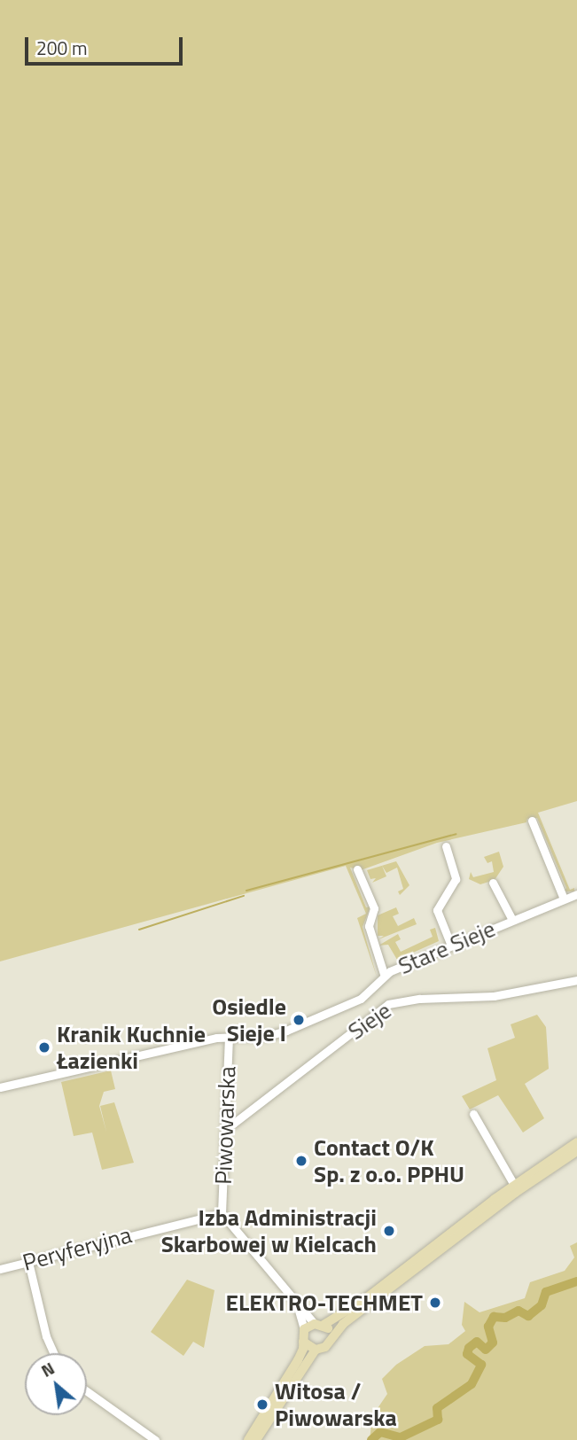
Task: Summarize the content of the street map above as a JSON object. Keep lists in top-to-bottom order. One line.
{"streets":{"street":["Stare Sieje","Sieje","Piwowarska","Peryferyjna"]},"crossings":[["Stare Sieje","Piwowarska"],["Sieje","Piwowarska"],["Piwowarska","Peryferyjna"]],"places":["Osiedle Sieje I","Kranik Kuchnie Łazienki","Contact O/K Sp. z o.o. PPHU","Izba Administracji Skarbowej w Kielcach","ELEKTRO-TECHMET","Witosa / Piwowarska"],"scale_bar":"200 m","north":"top left"}
